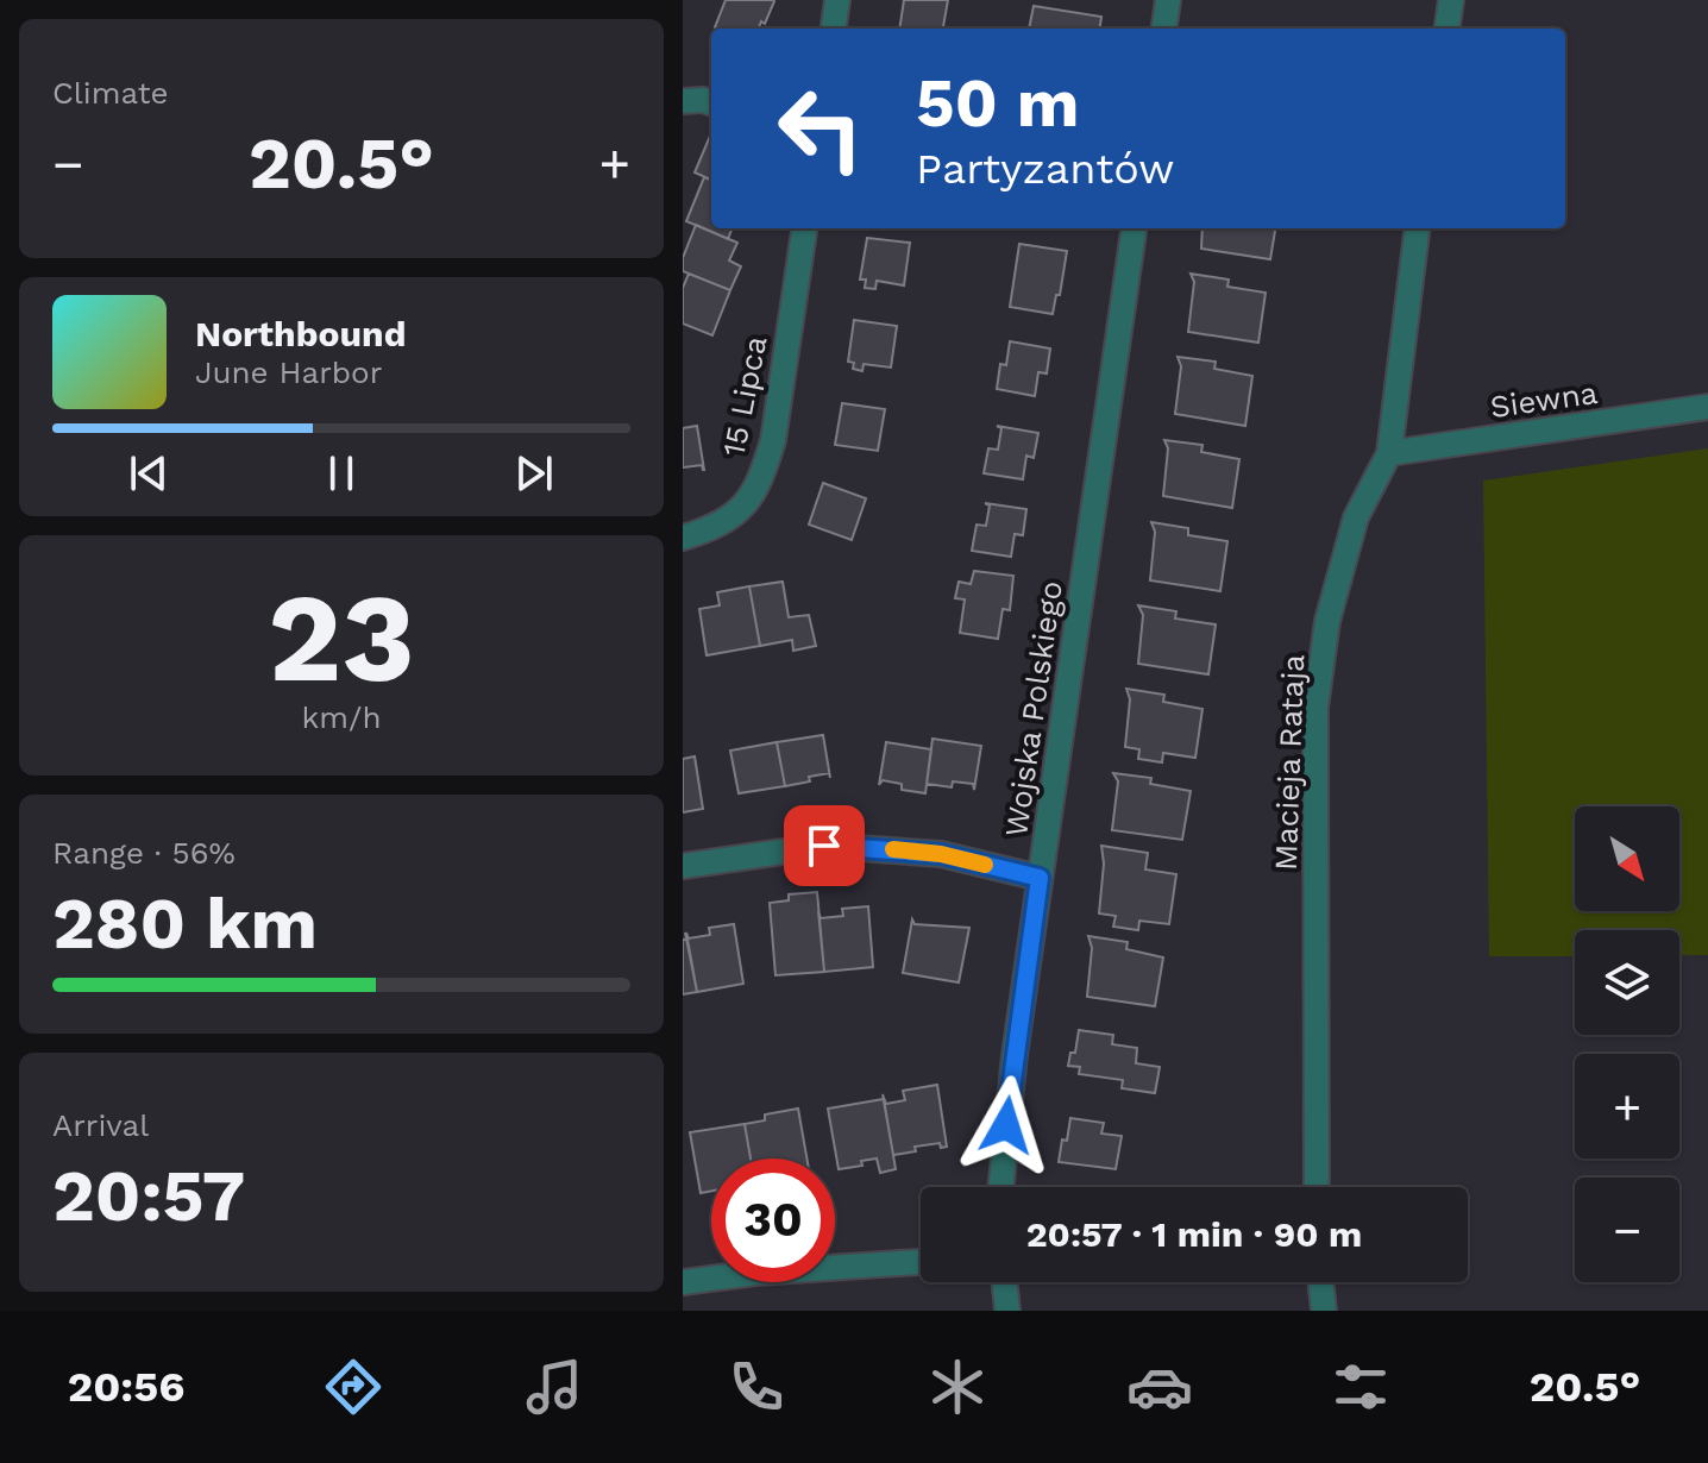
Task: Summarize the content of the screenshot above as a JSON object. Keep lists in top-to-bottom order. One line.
{"streets":{"street":["15 Lipca","Siewna","Wojska Polskiego","Macieja Rataja"]},"crossings":[["Siewna","Macieja Rataja"]],"north":"bottom right","page":{"tile":["Climate",["23","km/h"],["Range · 56%","280 km"],["Arrival","20:57"]],"turn":["50 m","Partyzantów"],"heat":["−","20.5°","+"],"song":["Northbound","June Harbor"],"map_buttons":["+","−"],"limit":"30","trip":"20:57 · 1 min · 90 m","tabs":["20:56","20.5°"]}}
